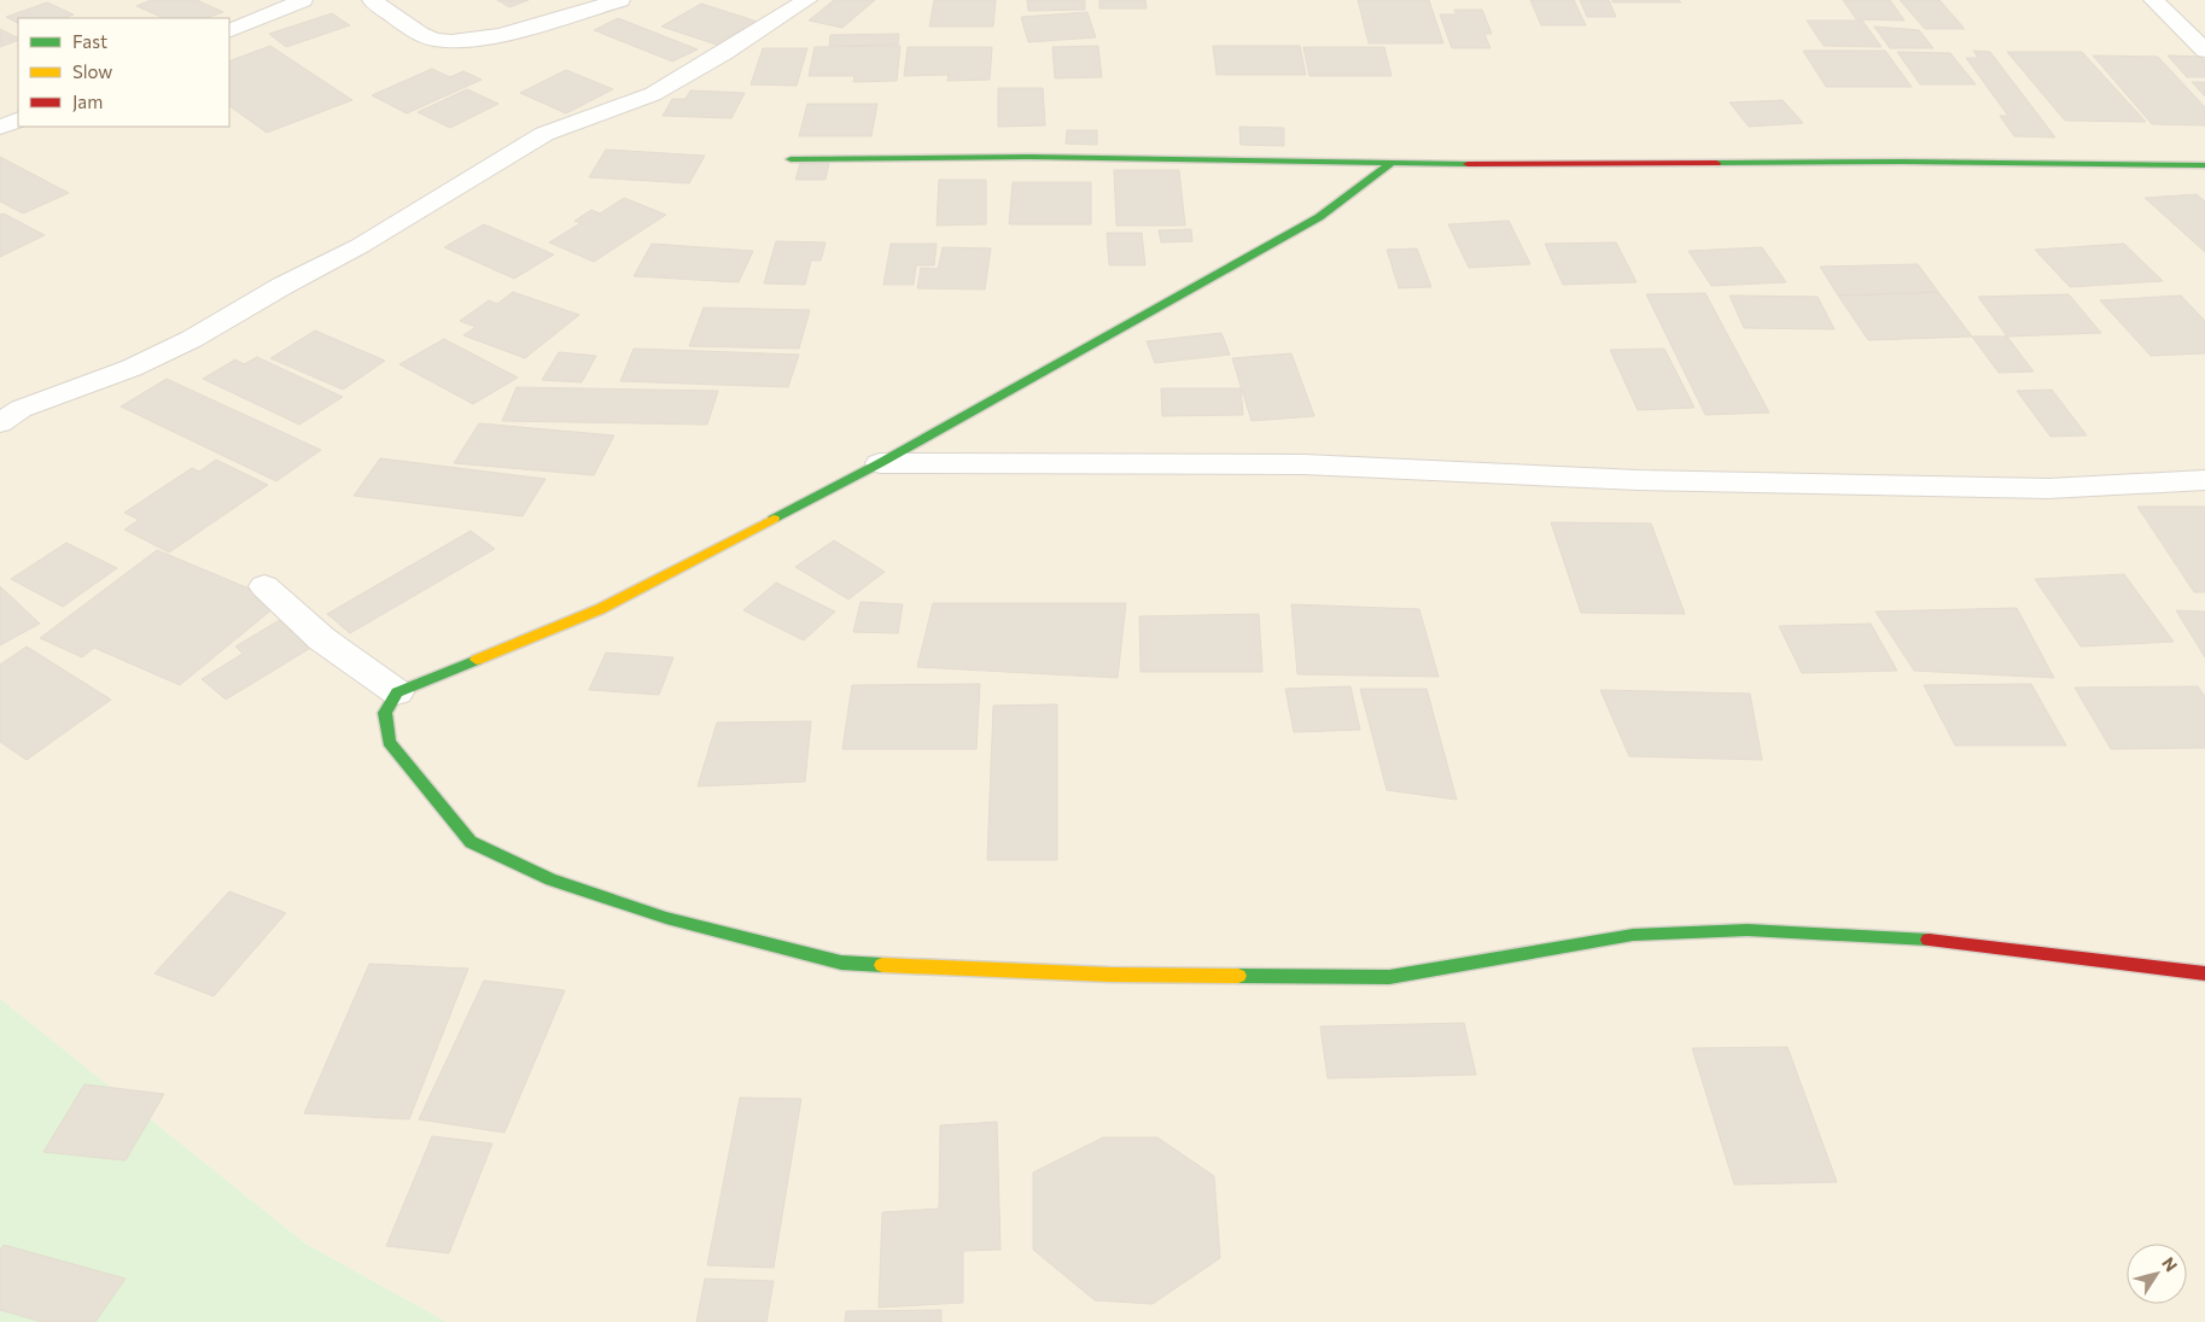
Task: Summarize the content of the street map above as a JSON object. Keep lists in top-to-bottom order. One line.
{"legend":["Fast","Slow","Jam"],"north":"top right"}
